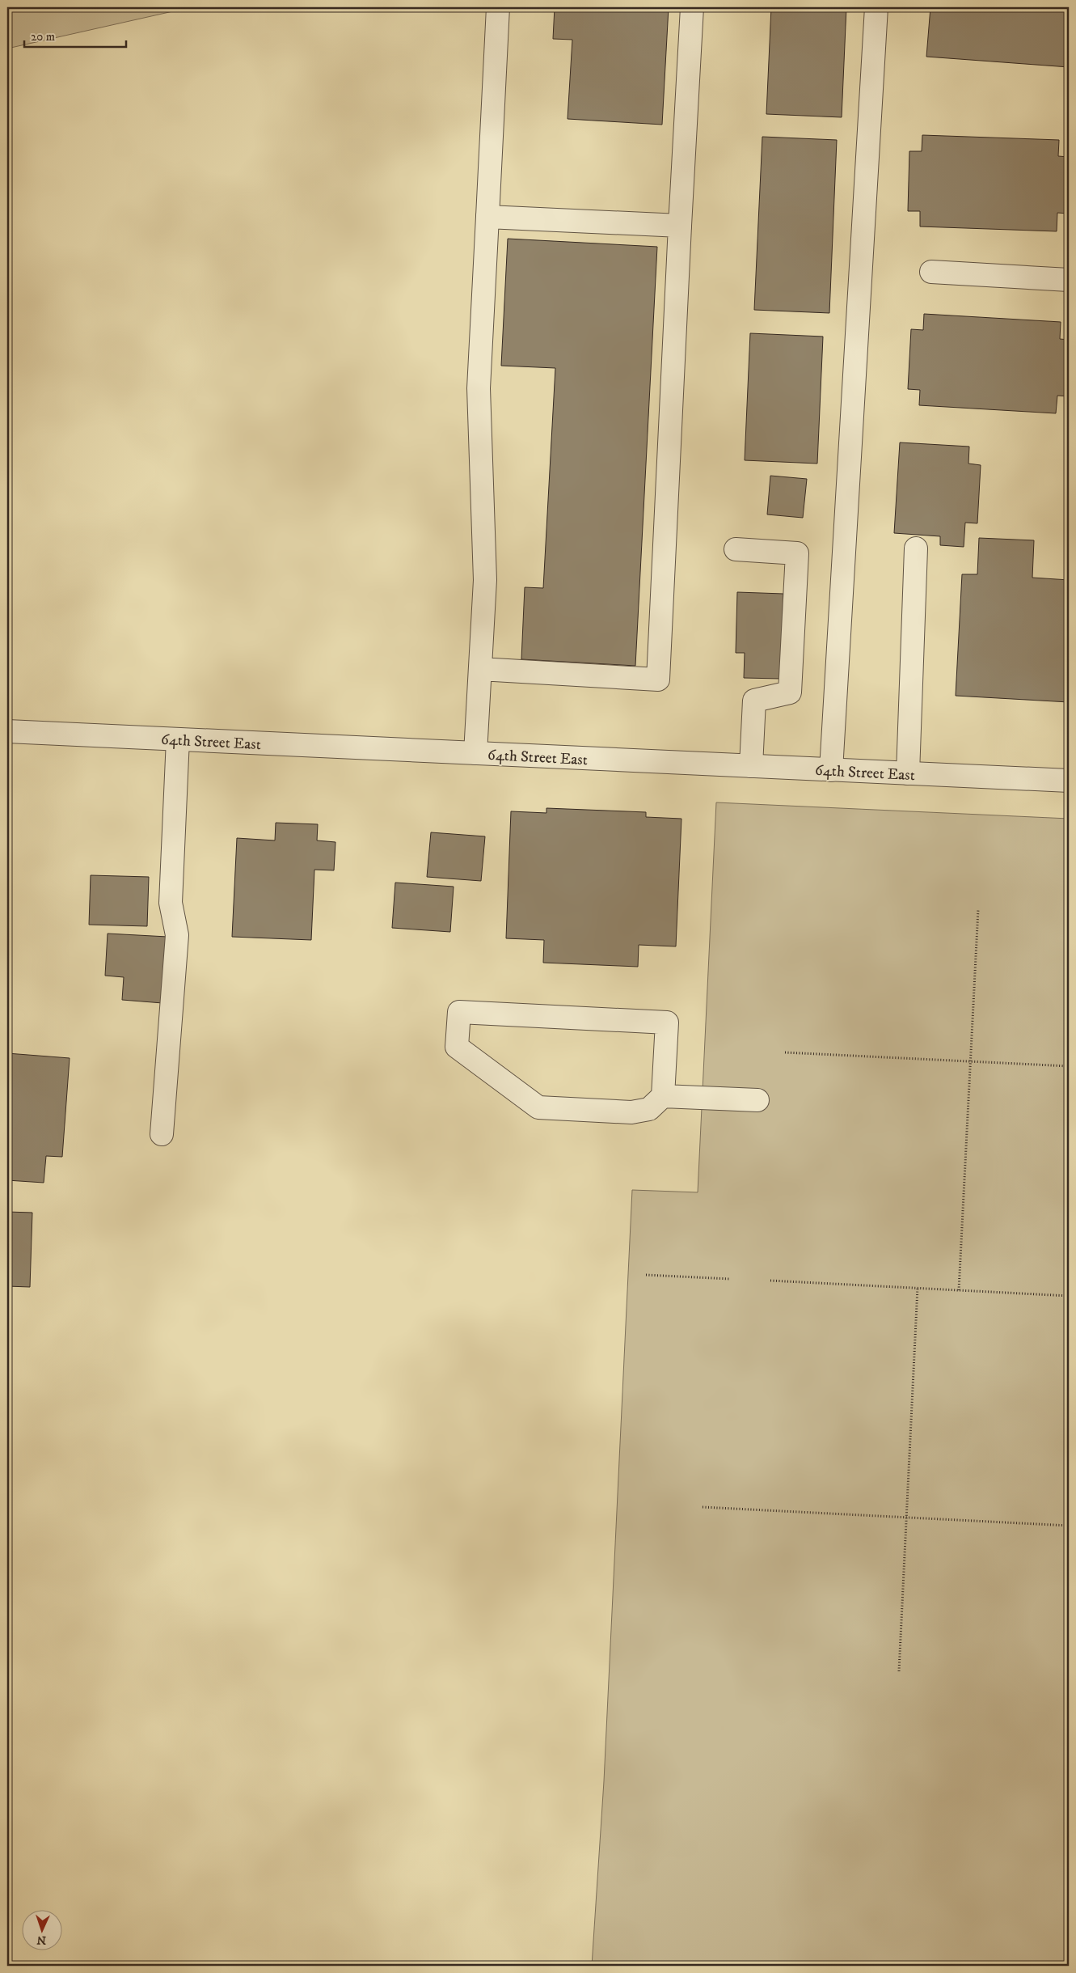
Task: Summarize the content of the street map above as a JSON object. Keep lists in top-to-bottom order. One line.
{"streets":{"street":["64th Street East"]},"scale_bar":"20 m","north":"bottom"}
